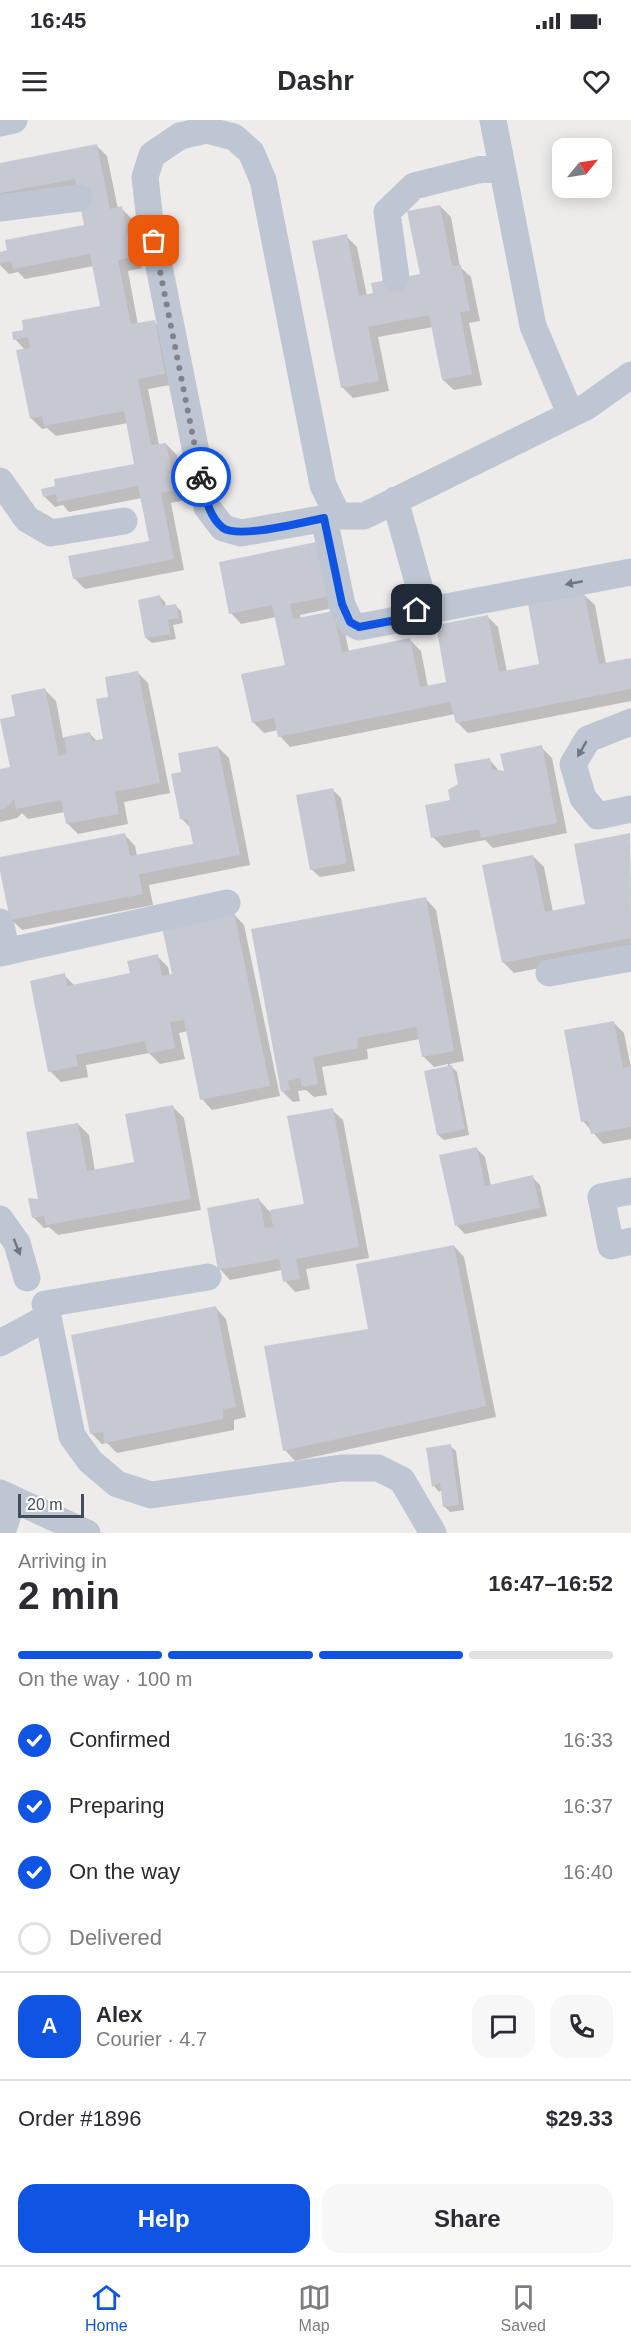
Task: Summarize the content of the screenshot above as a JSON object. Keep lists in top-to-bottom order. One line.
{"scale_bar":"20 m","north":"top right","page":{"status":"16:45","header":"Dashr","scale":"20 m","heading":["2 min","Arriving in","16:47–16:52"],"panel":["Alex","Courier · 4.7","Order #1896","$29.33"],"bar":"On the way · 100 m","list":[["Confirmed","16:33"],["Preparing","16:37"],["On the way","16:40"],"Delivered"],"round":"A","buttons":["Help","Share"],"tabs":["Home","Map","Saved"]}}
